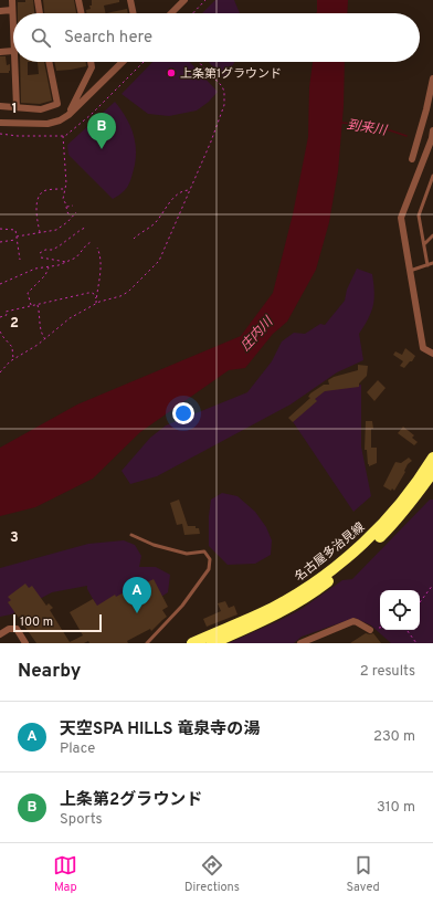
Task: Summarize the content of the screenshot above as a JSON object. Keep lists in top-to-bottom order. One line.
{"streets":{"main road":["名古屋多治見線"]},"water":["到来川","庄内川"],"places":["上条第1グラウンド"],"scale_bar":"100 m","page":{"search":"Search here","pins":["B","A"],"scale":"100 m","heading":["Nearby","2 results"],"list":[{"mark":"A","name":"天空SPA HILLS 竜泉寺の湯","note":"Place","value":"230 m"},{"mark":"B","name":"上条第2グラウンド","note":"Sports","value":"310 m"}],"nav":["Map","Directions","Saved"]},"grid":{"rows":["1","2","3"]}}
